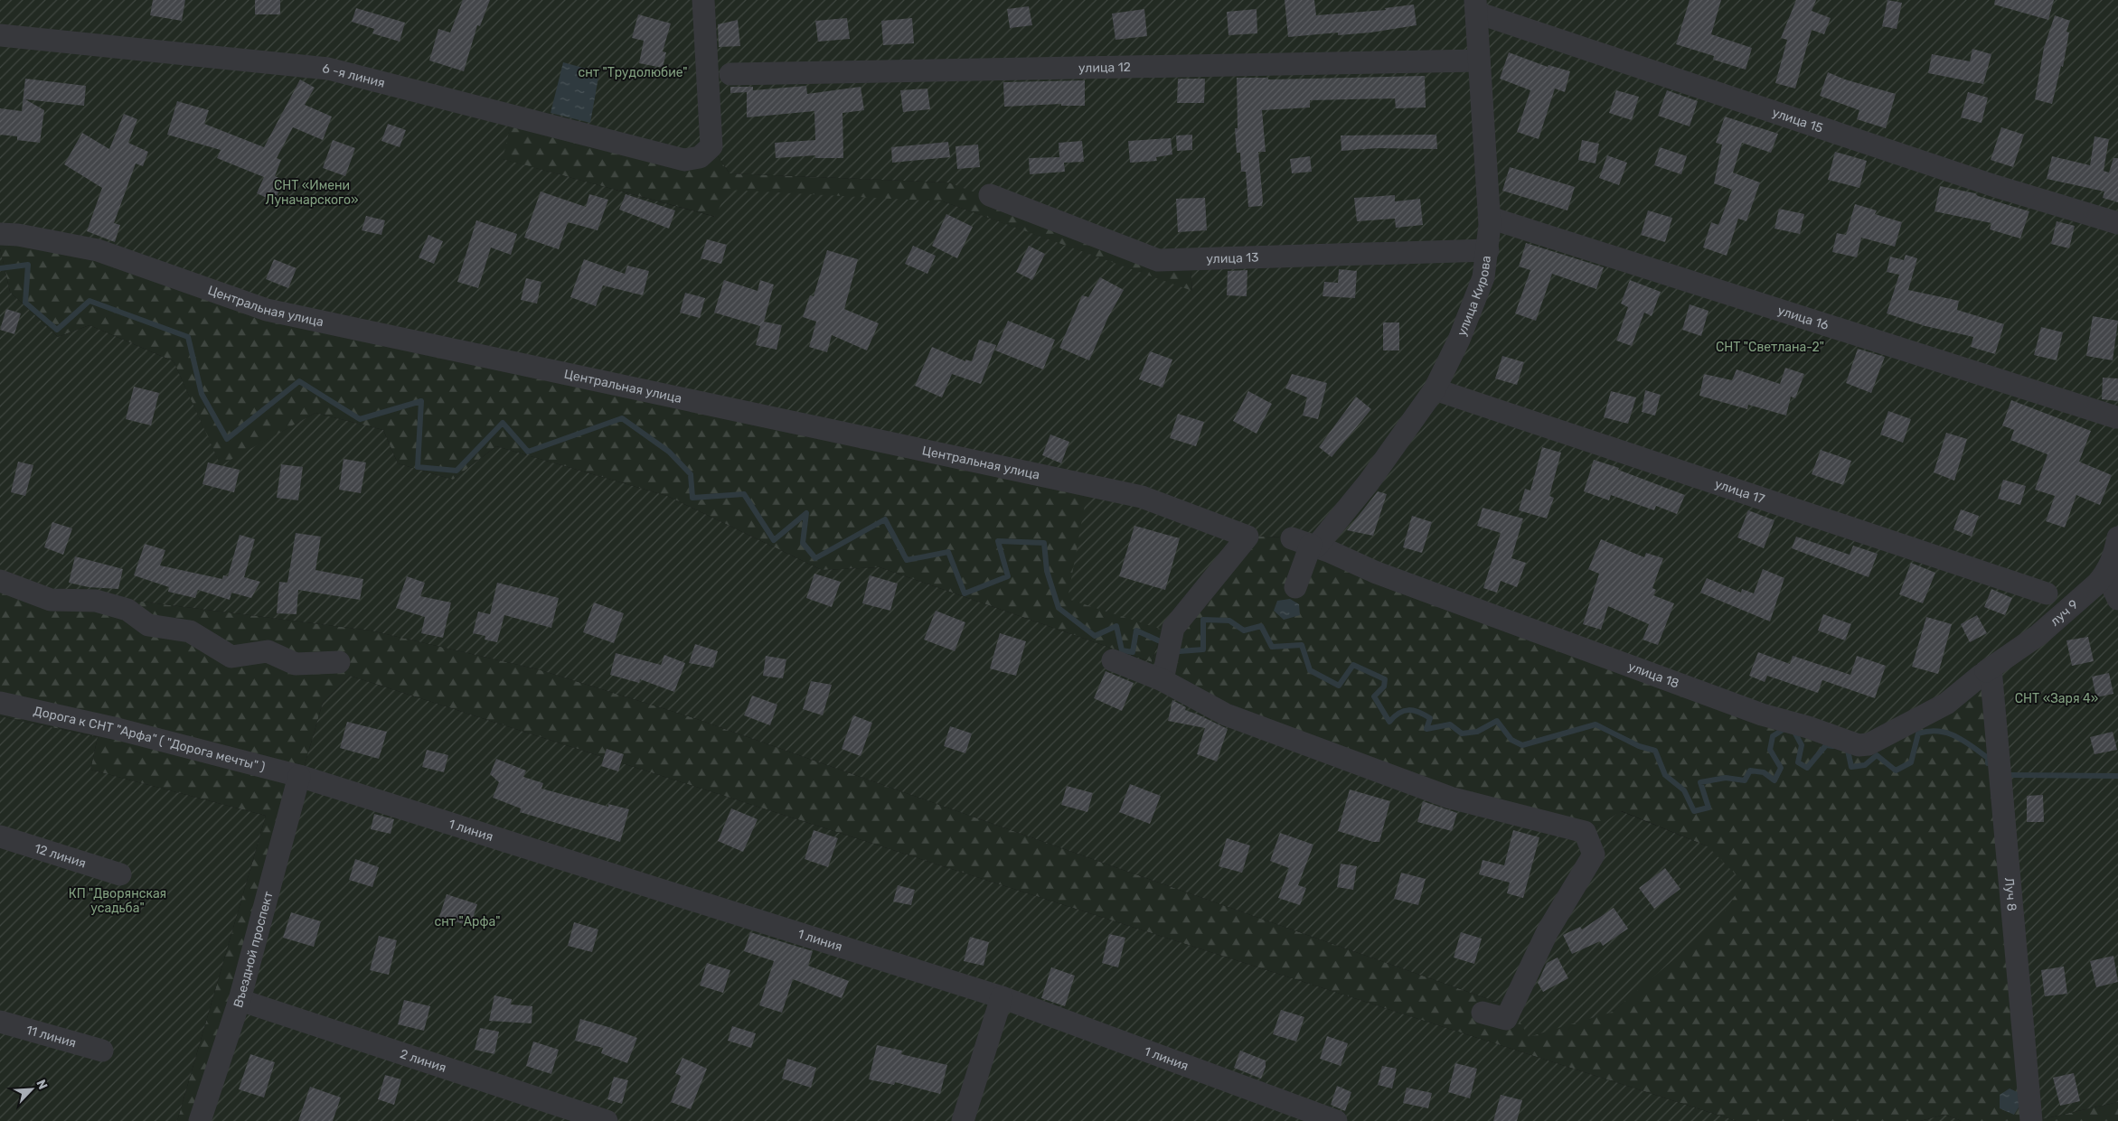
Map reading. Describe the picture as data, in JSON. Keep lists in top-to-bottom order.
{
  "streets": {
    "street": [
      "улица 12",
      "6 -я линия",
      "улица 15",
      "улица 13",
      "улица Кирова",
      "Центральная улица",
      "улица 16",
      "улица 17",
      "луч 9",
      "улица 18",
      "Дорога к СНТ \"Арфа\" ( \"Дорога мечты\" )",
      "1 линия",
      "12 линия",
      "Луч 8",
      "Въездной проспект",
      "11 линия",
      "2 линия"
    ]
  },
  "crossings": [
    ["улица 12", "улица Кирова"],
    ["улица 15", "улица Кирова"],
    ["улица 13", "улица Кирова"],
    ["улица Кирова", "улица 16"],
    ["улица Кирова", "улица 17"],
    ["улица Кирова", "улица 18"],
    ["луч 9", "улица 18"],
    ["луч 9", "Луч 8"],
    ["улица 18", "Луч 8"],
    ["Дорога к СНТ \"Арфа\" ( \"Дорога мечты\" )", "1 линия"],
    ["Дорога к СНТ \"Арфа\" ( \"Дорога мечты\" )", "Въездной проспект"],
    ["1 линия", "Въездной проспект"],
    ["Въездной проспект", "2 линия"]
  ],
  "parks": [
    "снт \"Трудолюбие\"",
    "СНТ «Имени Луначарского»",
    "СНТ \"Светлана-2\"",
    "СНТ «Заря 4»",
    "КП \"Дворянская усадьба\"",
    "снт \"Арфа\""
  ],
  "north": "top right"
}
